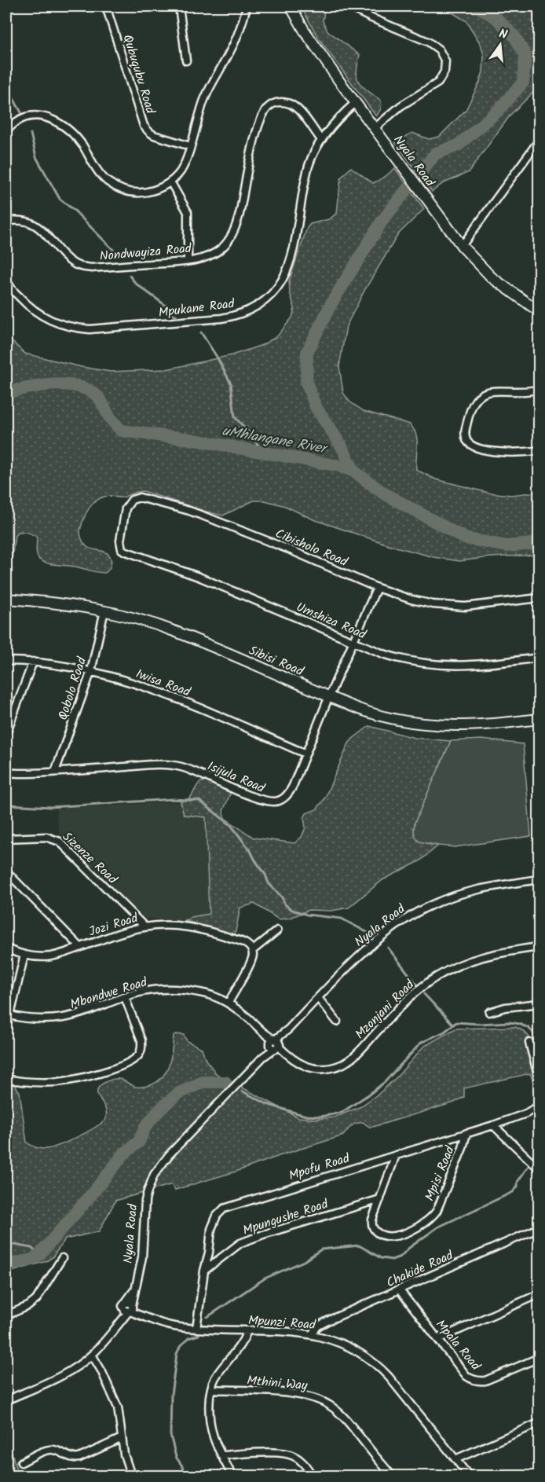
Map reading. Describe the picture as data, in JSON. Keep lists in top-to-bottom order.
{
  "streets": {
    "street": [
      "Qubuqubu Road",
      "Nyala Road",
      "Nondwayiza Road",
      "Mpukane Road",
      "Cibisholo Road",
      "Umshiza Road",
      "Sibisi Road",
      "Iwisa Road",
      "Qobolo Road",
      "Isijula Road",
      "Sizenze Road",
      "Jozi Road",
      "Mbondwe Road",
      "Mzonjani Road",
      "Mpofu Road",
      "Mpisi Road",
      "Mpungushe Road",
      "Chakide Road",
      "Mpunzi Road",
      "Mpala Road",
      "Mthini Way"
    ]
  },
  "crossings": [
    ["Nyala Road", "Mpukane Road"],
    ["Nyala Road", "Mbondwe Road"],
    ["Nyala Road", "Mzonjani Road"],
    ["Nyala Road", "Mpunzi Road"],
    ["Nondwayiza Road", "Mpukane Road"],
    ["Cibisholo Road", "Umshiza Road"],
    ["Cibisholo Road", "Isijula Road"],
    ["Umshiza Road", "Isijula Road"],
    ["Sibisi Road", "Qobolo Road"],
    ["Sibisi Road", "Isijula Road"],
    ["Iwisa Road", "Qobolo Road"],
    ["Iwisa Road", "Isijula Road"],
    ["Qobolo Road", "Isijula Road"],
    ["Sizenze Road", "Jozi Road"],
    ["Mbondwe Road", "Mzonjani Road"],
    ["Mpofu Road", "Mpisi Road"],
    ["Mpofu Road", "Mpungushe Road"],
    ["Mpofu Road", "Mpunzi Road"],
    ["Mpisi Road", "Mpungushe Road"],
    ["Chakide Road", "Mpunzi Road"],
    ["Chakide Road", "Mpala Road"]
  ],
  "water": ["uMhlangane River"],
  "north": "top"
}
